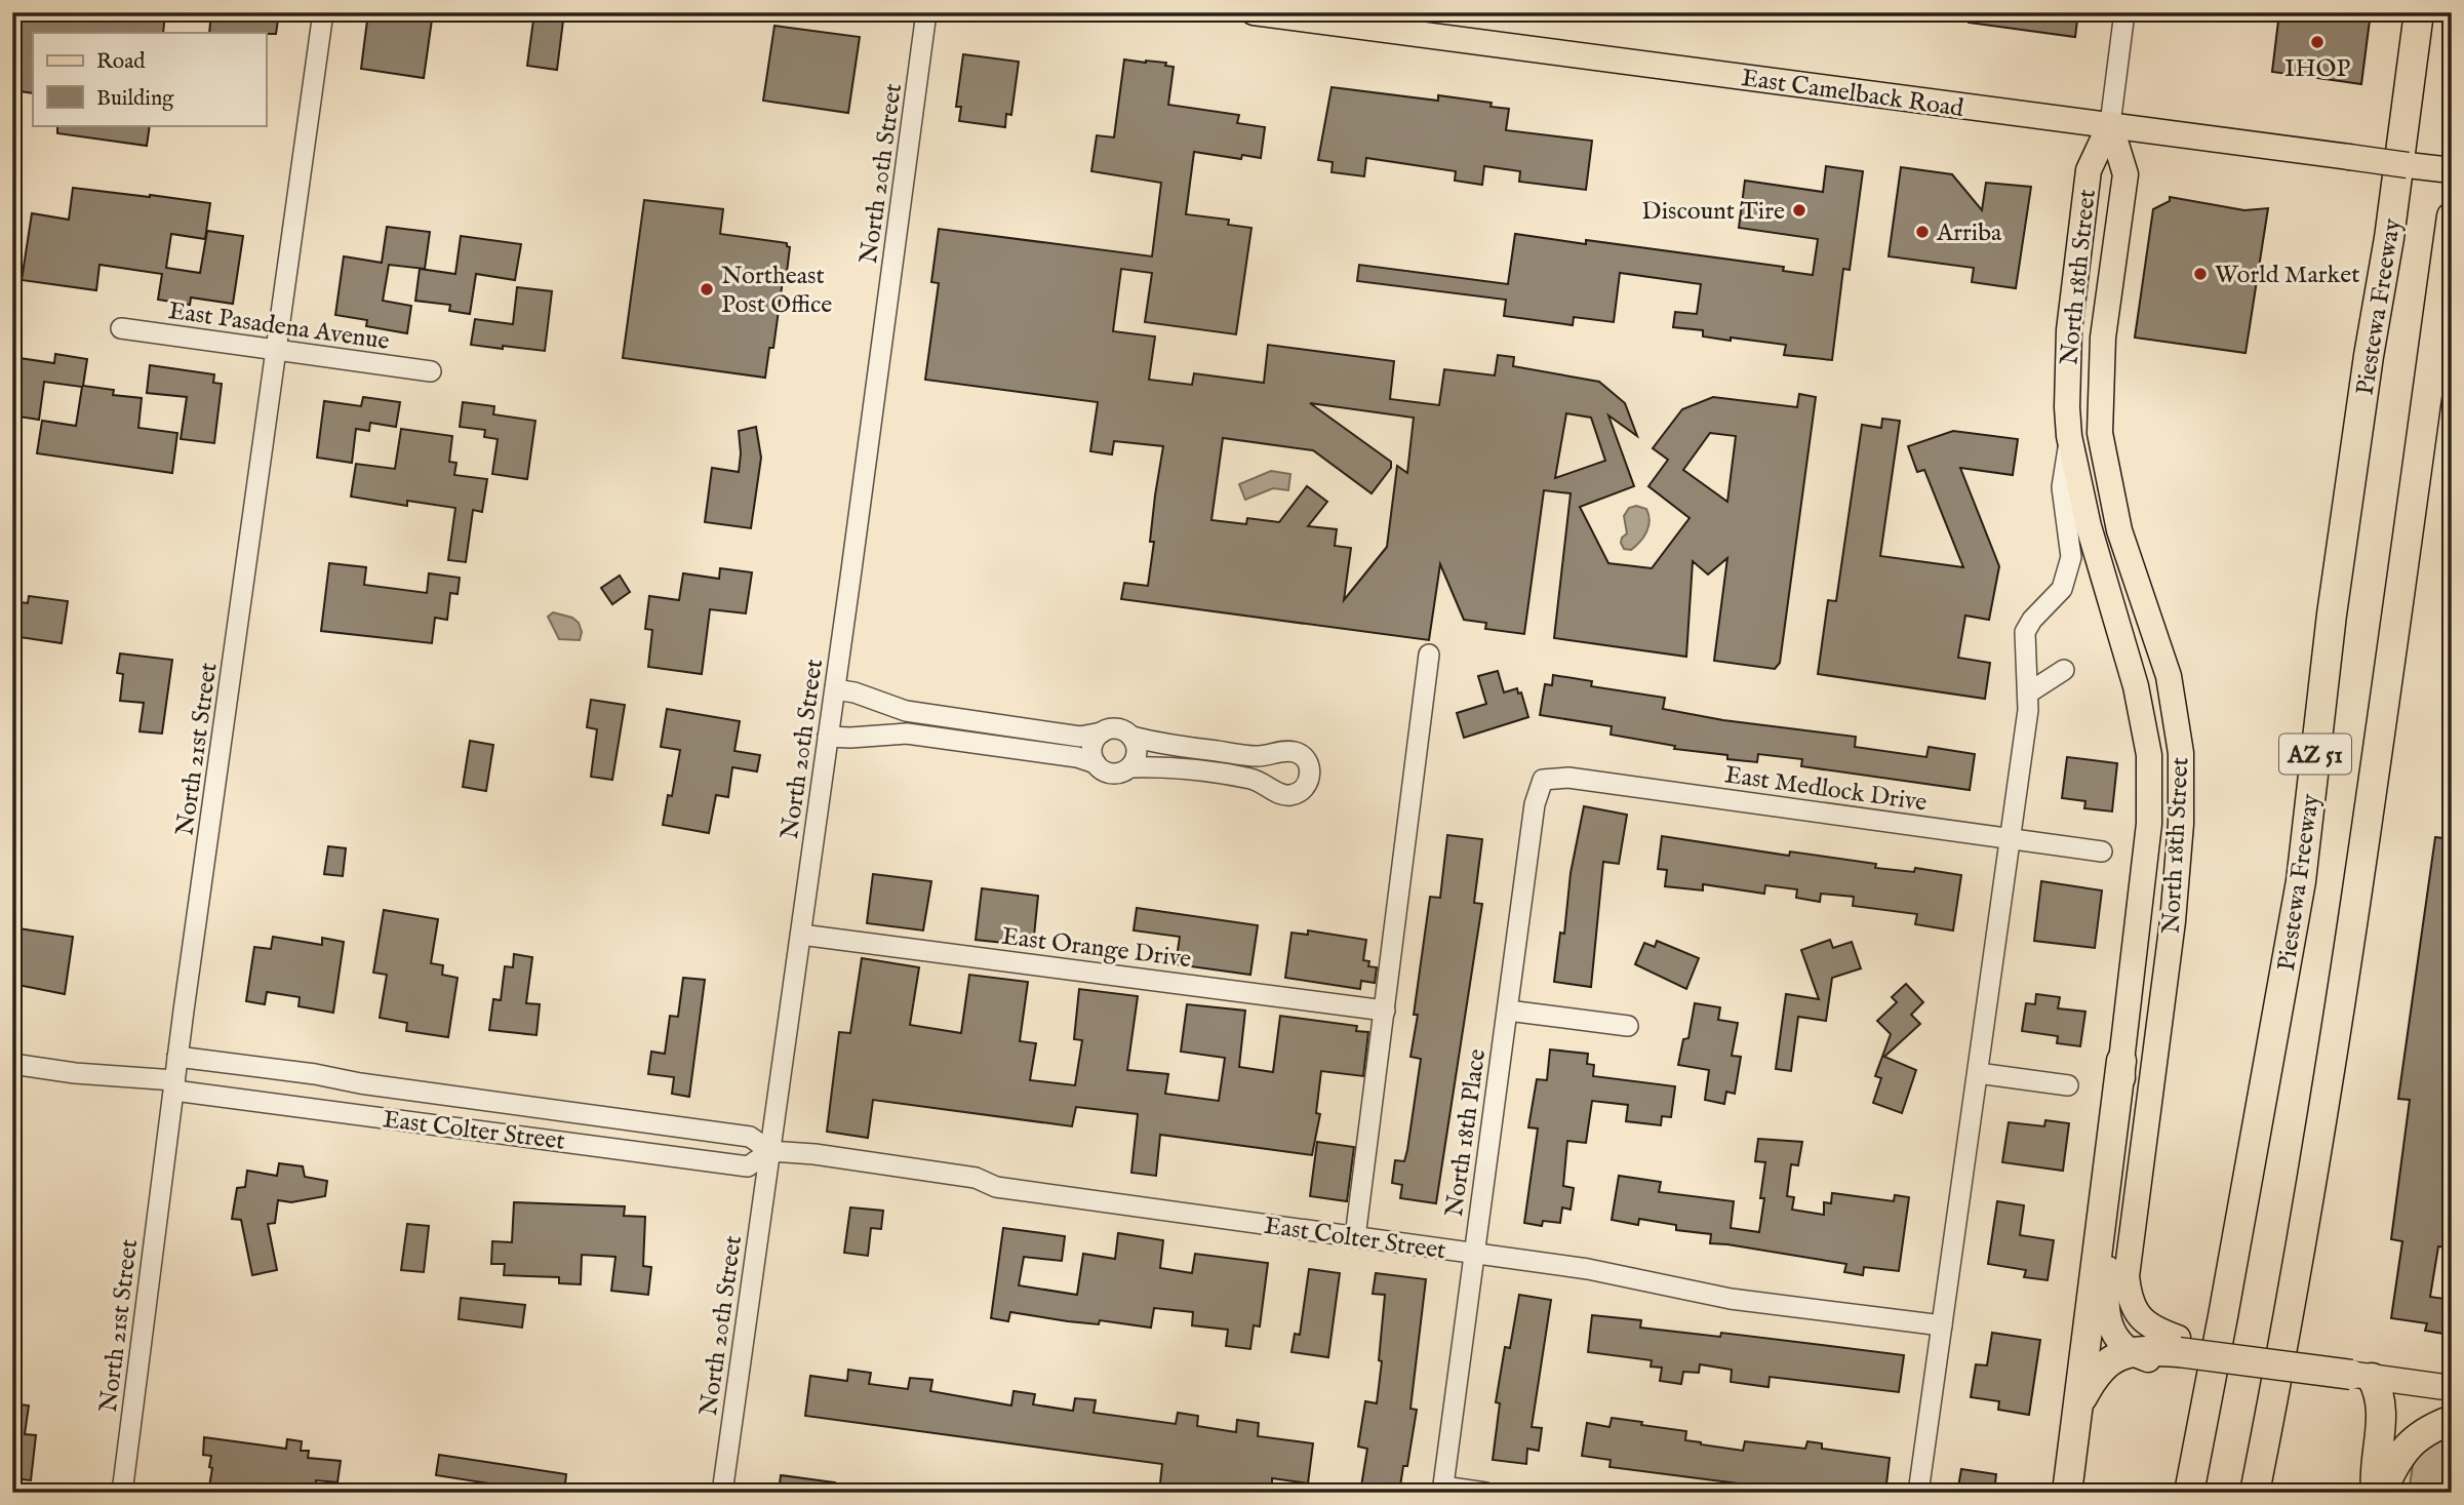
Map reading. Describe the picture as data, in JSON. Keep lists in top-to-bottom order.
{
  "streets": {
    "highway": ["Piestewa Freeway", "AZ 51"],
    "main road": ["East Camelback Road", "North 18th Street"],
    "street": [
      "North 20th Street",
      "East Pasadena Avenue",
      "North 21st Street",
      "East Medlock Drive",
      "East Orange Drive",
      "East Colter Street",
      "North 18th Place"
    ]
  },
  "crossings": [
    ["East Camelback Road", "North 18th Street"],
    ["North 20th Street", "East Orange Drive"],
    ["North 20th Street", "East Colter Street"],
    ["North 18th Street", "East Medlock Drive"],
    ["North 18th Street", "East Colter Street"],
    ["East Pasadena Avenue", "North 21st Street"],
    ["North 21st Street", "East Colter Street"],
    ["East Medlock Drive", "North 18th Place"],
    ["East Colter Street", "North 18th Place"]
  ],
  "places": [
    "IHOP",
    "Discount Tire",
    "Arriba",
    "World Market",
    "Northeast Post Office"
  ],
  "legend": ["Road", "Building"]
}
